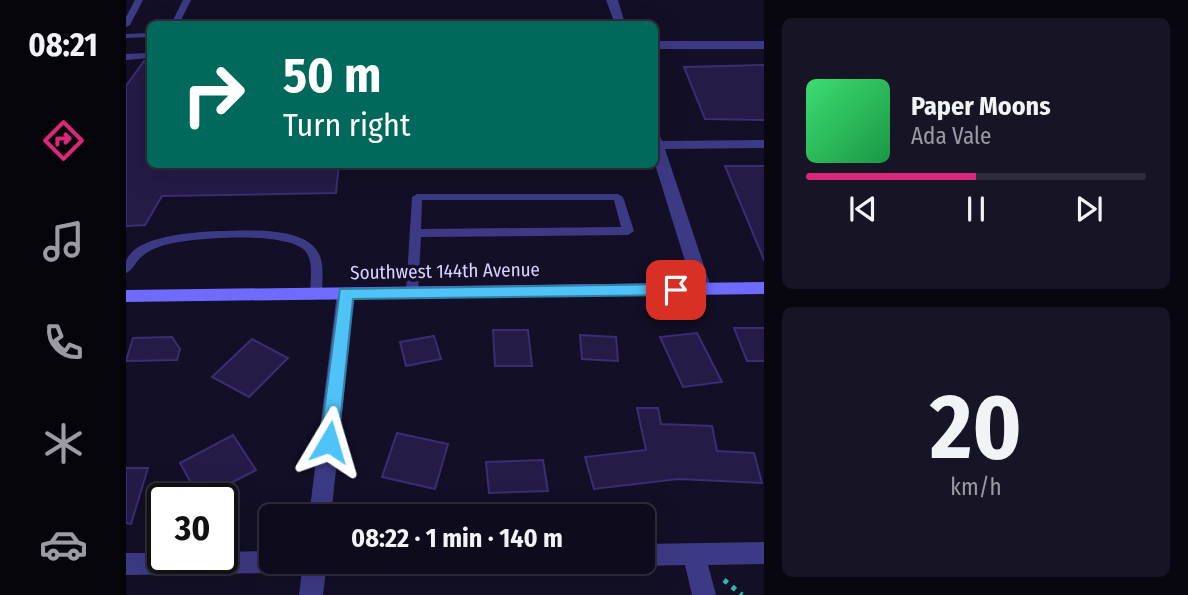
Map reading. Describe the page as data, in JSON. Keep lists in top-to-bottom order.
{
  "streets": {
    "street": ["Southwest 144th Avenue"]
  },
  "page": {
    "tabs": "08:21",
    "turn": ["50 m", "Turn right"],
    "song": ["Paper Moons", "Ada Vale"],
    "tile": ["20", "km/h"],
    "limit": "30",
    "trip": "08:22 · 1 min · 140 m"
  }
}
